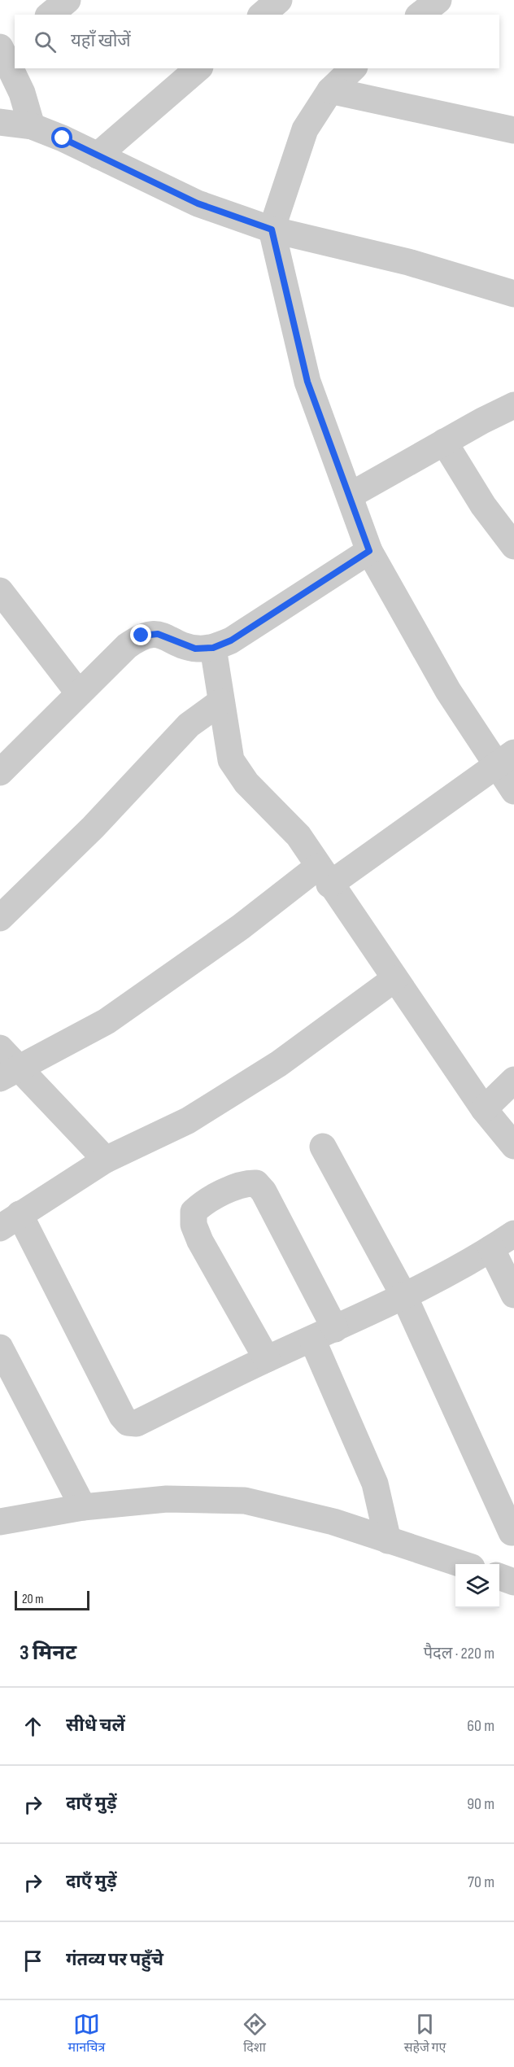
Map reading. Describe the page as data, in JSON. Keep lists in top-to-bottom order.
{
  "scale_bar": "20 m",
  "page": {
    "search": "यहाँ खोजें",
    "scale": "20 m",
    "heading": ["3 मिनट", "पैदल · 220 m"],
    "list": [
      ["सीधे चलें", "60 m"],
      ["दाएँ मुड़ें", "90 m"],
      ["दाएँ मुड़ें", "70 m"],
      "गंतव्य पर पहुँचे"
    ],
    "nav": ["मानचित्र", "दिशा", "सहेजे गए"]
  }
}
